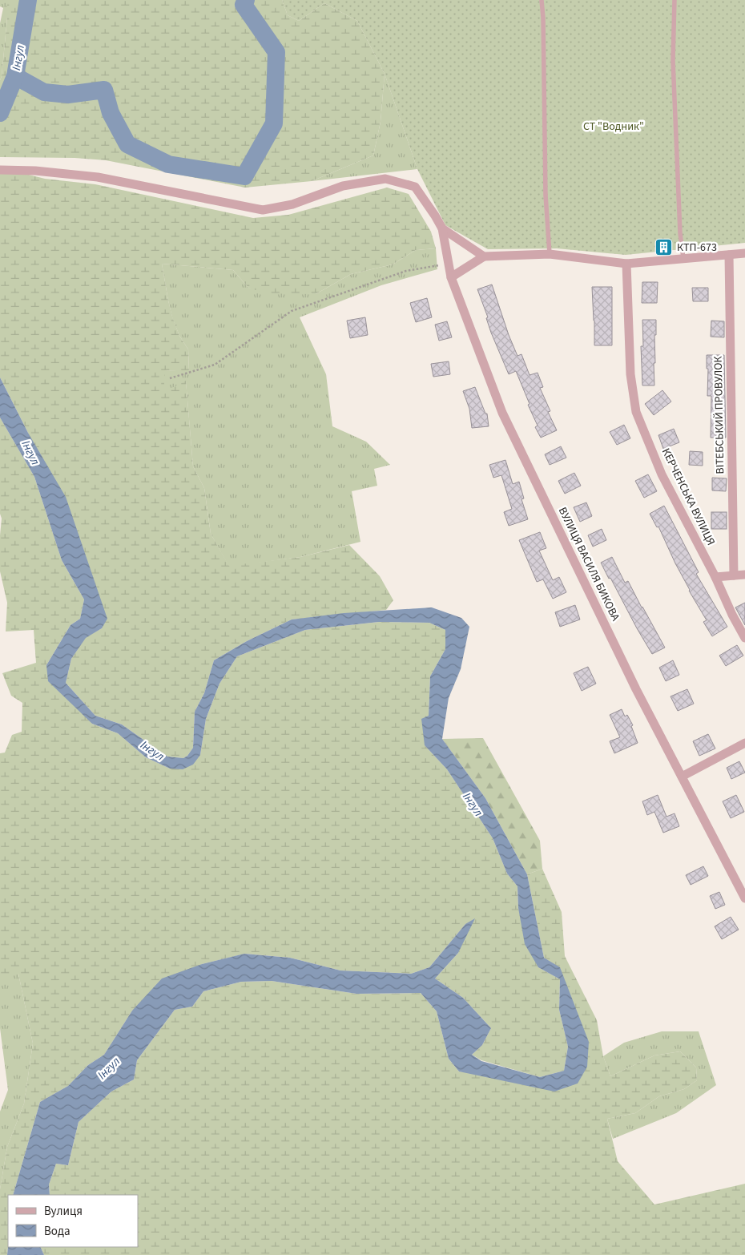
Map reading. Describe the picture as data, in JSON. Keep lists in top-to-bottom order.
{
  "streets": {
    "street": ["ВІТЕБСЬКИЙ ПРОВУЛОК", "КЕРЧЕНСЬКА ВУЛИЦЯ", "ВУЛИЦЯ ВАСИЛЯ БИКОВА"]
  },
  "water": ["Інгул"],
  "parks": ["СТ \"Водник\""],
  "places": {
    "building": ["КТП-673"]
  },
  "legend": ["Вулиця", "Вода"]
}
